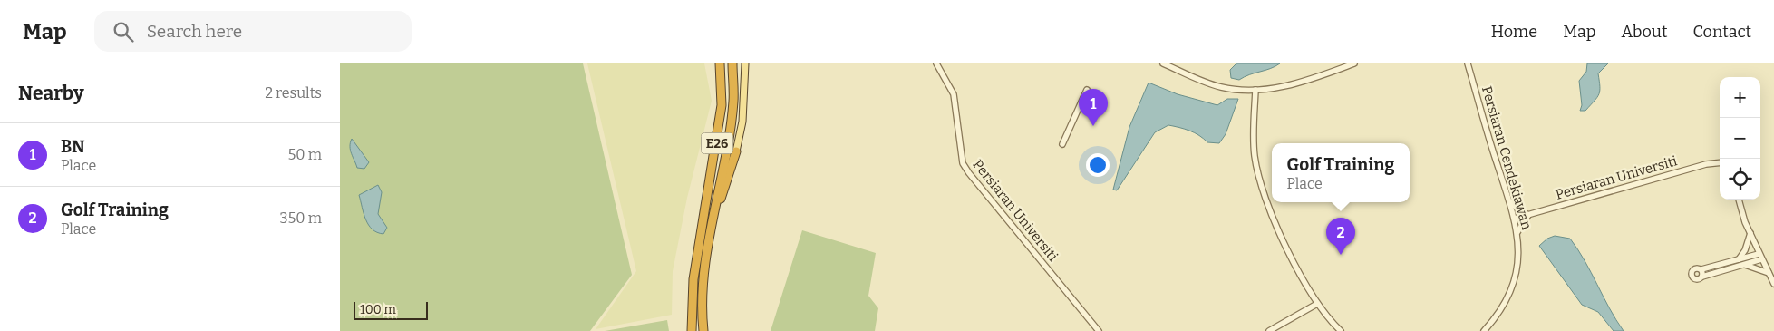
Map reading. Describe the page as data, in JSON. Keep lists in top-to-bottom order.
{
  "streets": {
    "highway": ["E26"],
    "street": ["Persiaran Cendekiawan", "Persiaran Universiti"]
  },
  "crossings": [
    ["Persiaran Cendekiawan", "Persiaran Universiti"]
  ],
  "scale_bar": "100 m",
  "page": {
    "header": "Map",
    "search": "Search here",
    "nav": [
      "Home",
      "Map",
      "About",
      "Contact"
    ],
    "heading": ["Nearby", "2 results"],
    "map_buttons": ["+", "−"],
    "pins": ["1", "2"],
    "list": [
      {
        "mark": "1",
        "name": "BN",
        "note": "Place",
        "value": "50 m"
      },
      {
        "mark": "2",
        "name": "Golf Training",
        "note": "Place",
        "value": "350 m"
      }
    ],
    "popup": ["Golf Training", "Place"],
    "scale": "100 m"
  }
}
